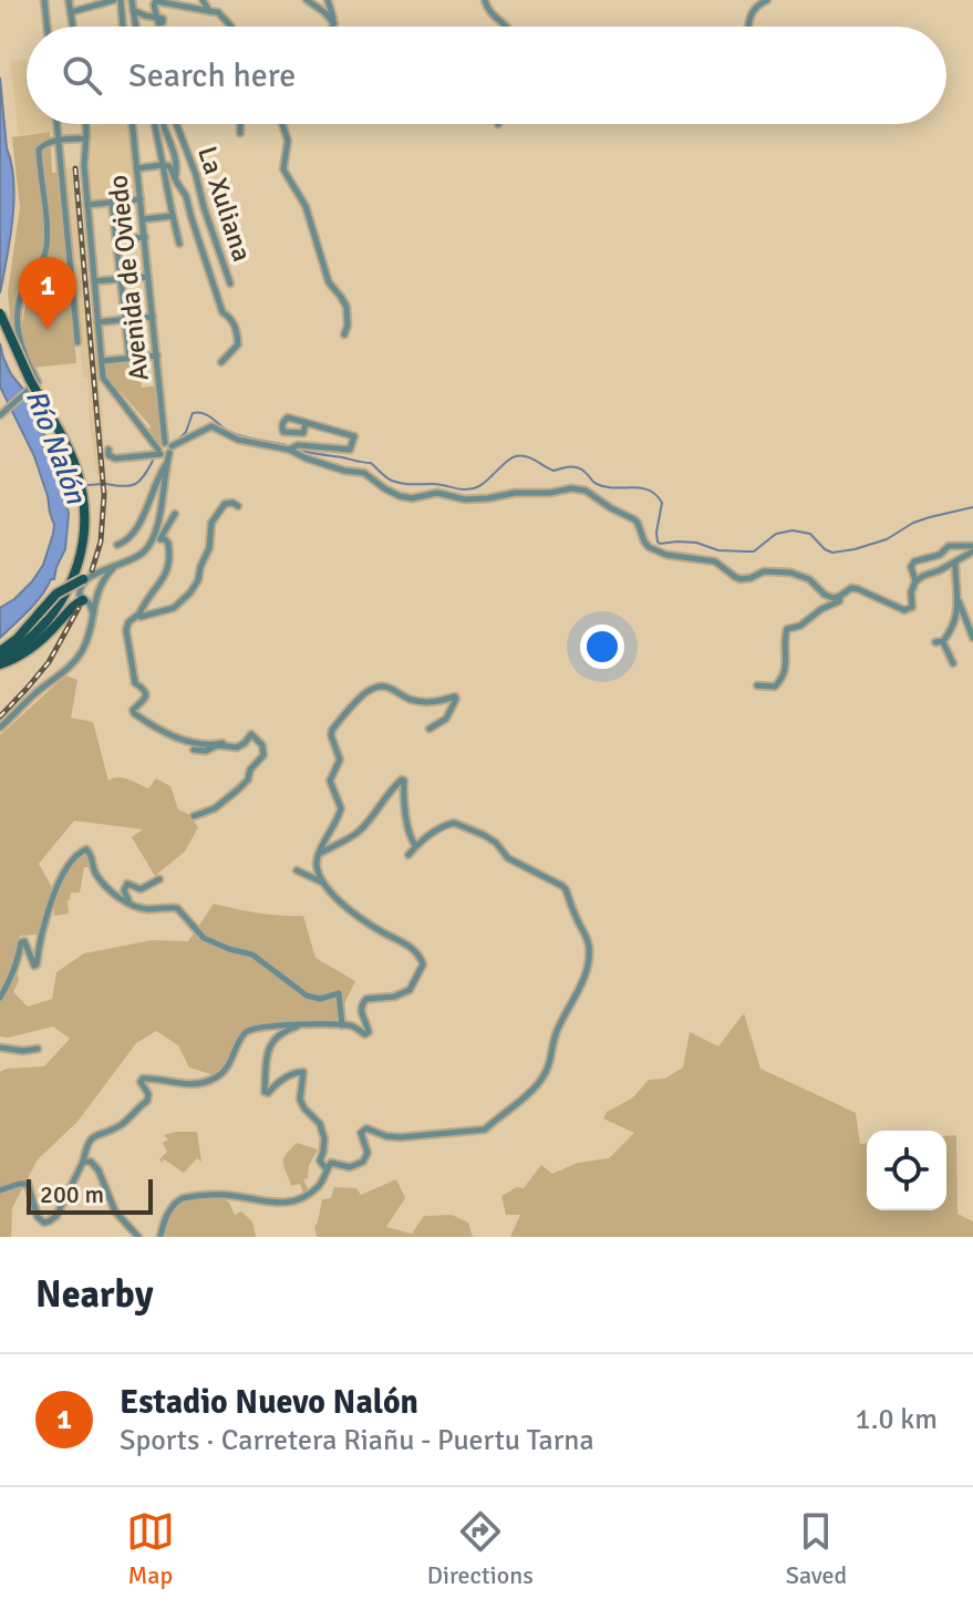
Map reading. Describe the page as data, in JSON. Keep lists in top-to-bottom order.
{
  "streets": {
    "street": ["La Xuliana", "Avenida de Oviedo"]
  },
  "water": ["Río Nalón"],
  "scale_bar": "200 m",
  "page": {
    "search": "Search here",
    "pins": "1",
    "scale": "200 m",
    "heading": "Nearby",
    "list": [
      {
        "mark": "1",
        "name": "Estadio Nuevo Nalón",
        "note": "Sports · Carretera Riañu - Puertu Tarna",
        "value": "1.0 km"
      }
    ],
    "nav": ["Map", "Directions", "Saved"]
  }
}
